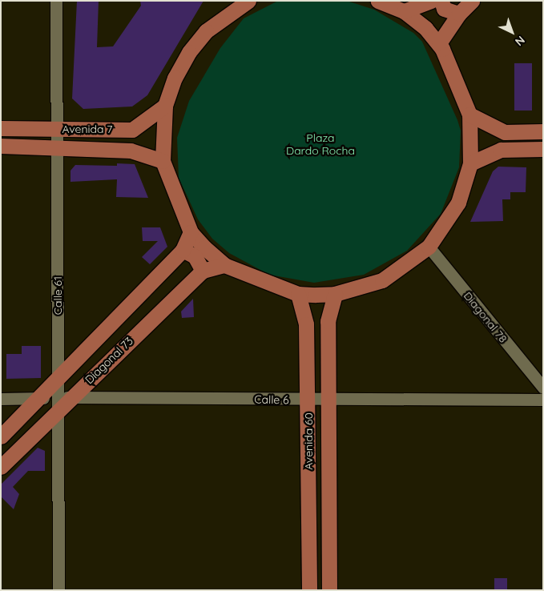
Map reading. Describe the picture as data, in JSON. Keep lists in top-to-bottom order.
{
  "streets": {
    "main road": ["Avenida 7", "Diagonal 73", "Avenida 60"],
    "street": ["Calle 61", "Diagonal 78", "Calle 6"]
  },
  "crossings": [
    ["Avenida 7", "Calle 61"],
    ["Calle 61", "Diagonal 73"],
    ["Calle 61", "Calle 6"],
    ["Diagonal 73", "Calle 6"],
    ["Calle 6", "Avenida 60"]
  ],
  "parks": ["Plaza Dardo Rocha"],
  "north": "bottom right"
}
